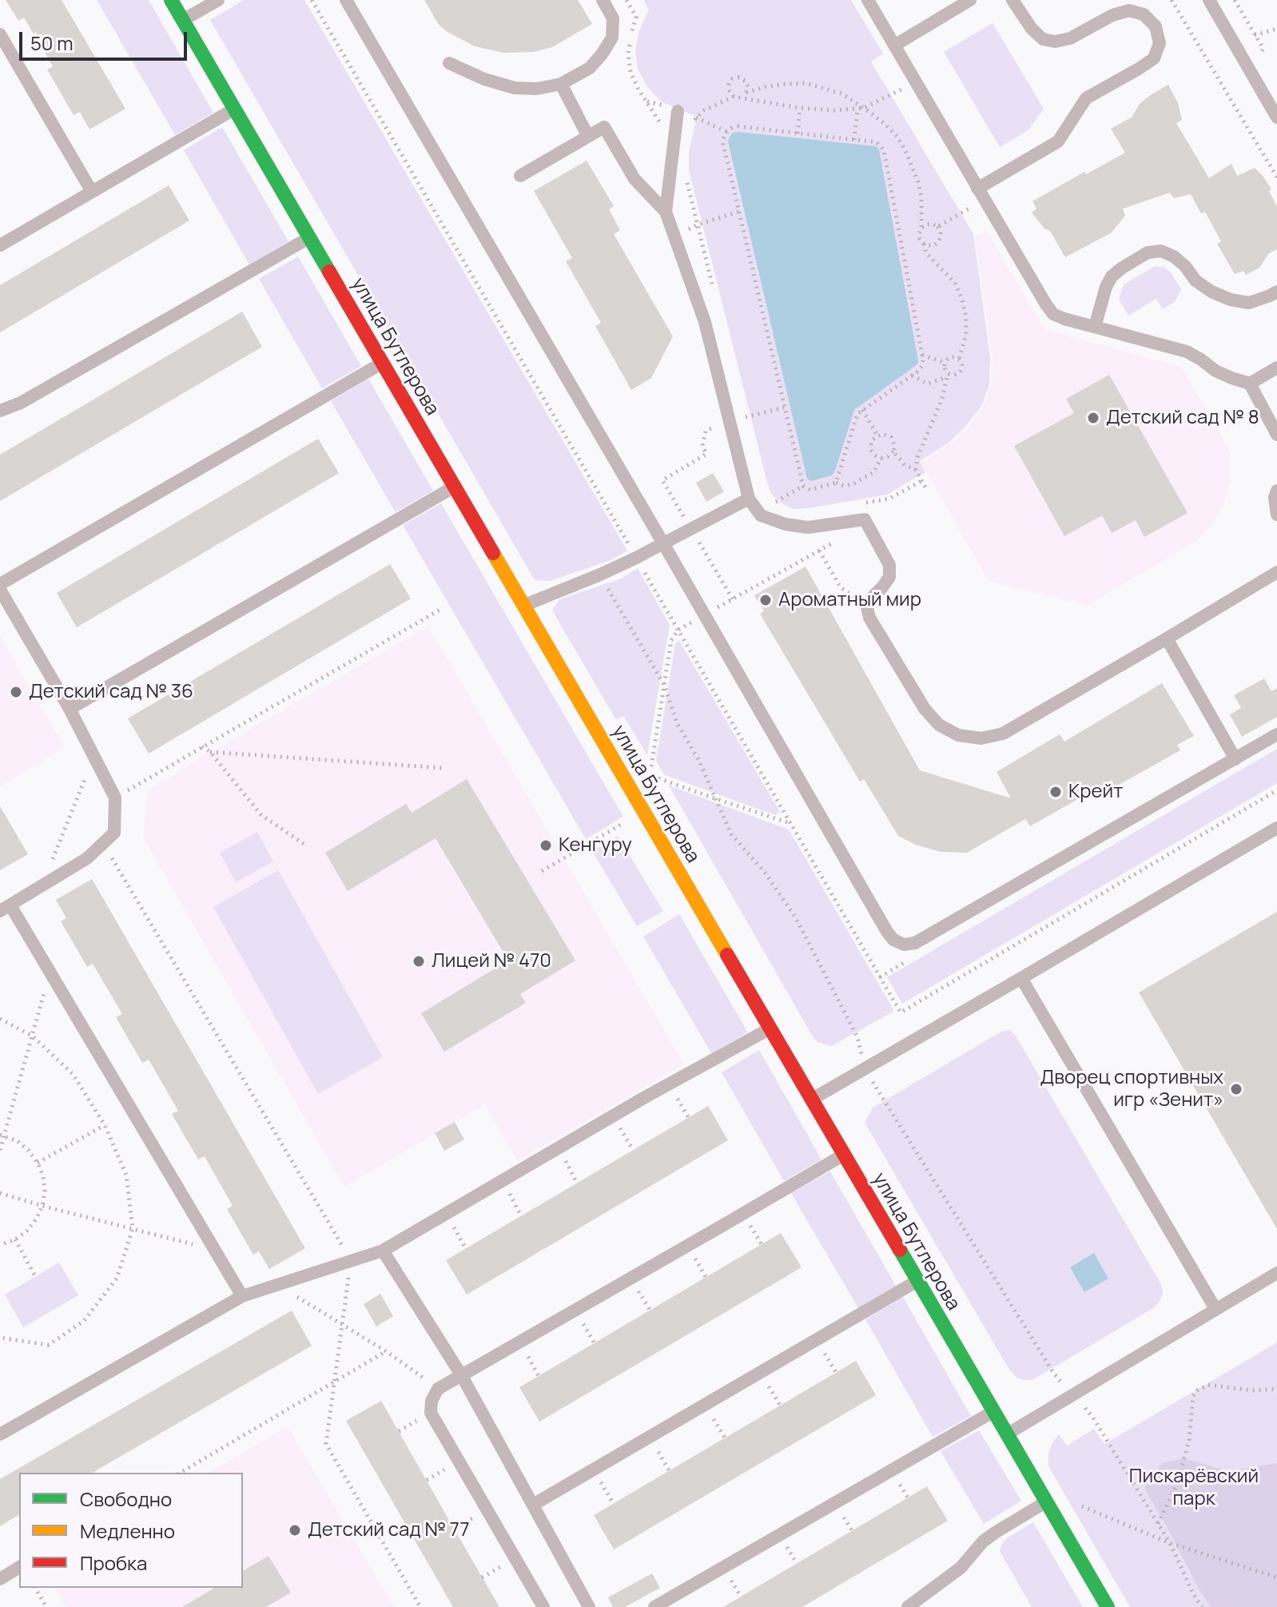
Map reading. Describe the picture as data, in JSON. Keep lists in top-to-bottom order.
{
  "streets": {
    "street": ["улица Бутлерова"]
  },
  "parks": ["Пискарёвский парк"],
  "places": [
    "Детский сад № 8",
    "Ароматный мир",
    "Детский сад № 36",
    "Крейт",
    "Кенгуру",
    "Лицей № 470",
    "Дворец спортивных игр «Зенит»",
    "Детский сад № 77"
  ],
  "legend": ["Свободно", "Медленно", "Пробка"],
  "scale_bar": "50 m"
}
